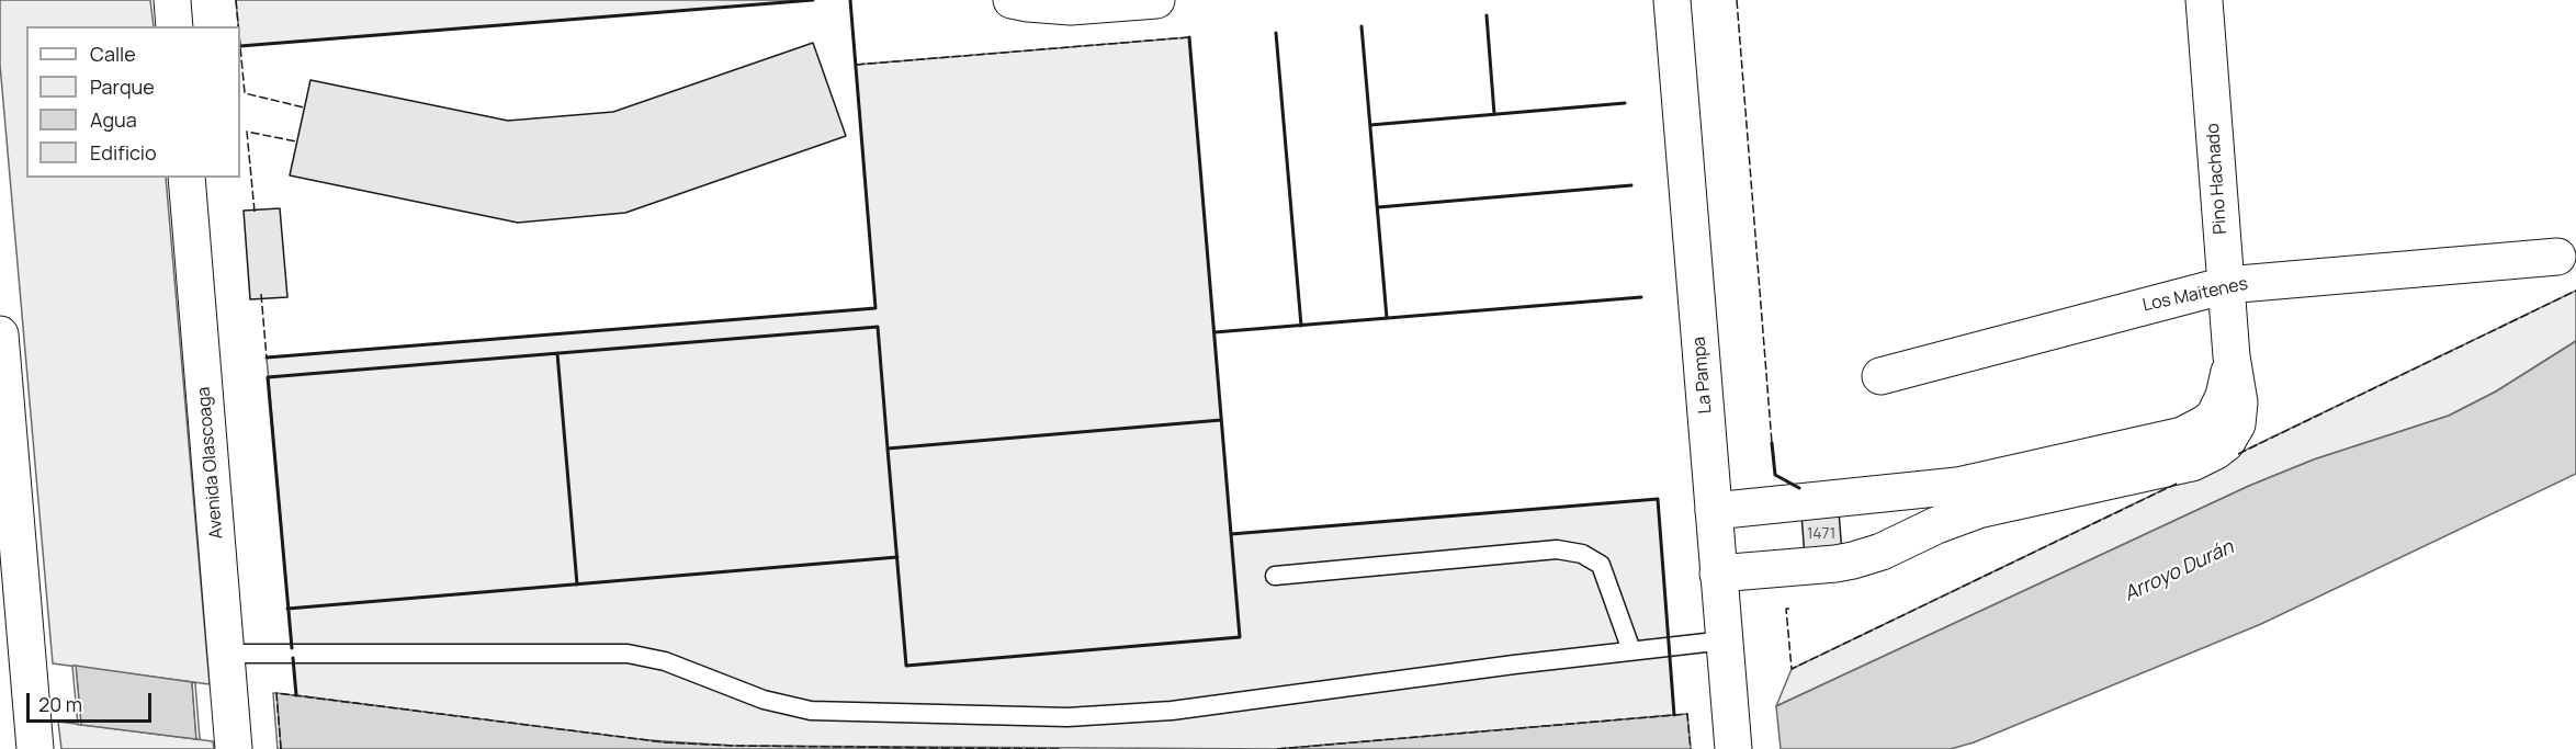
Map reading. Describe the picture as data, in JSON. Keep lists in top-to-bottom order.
{
  "streets": {
    "street": [
      "Pino Hachado",
      "Los Maitenes",
      "La Pampa",
      "Avenida Olascoaga"
    ]
  },
  "crossings": [
    ["Pino Hachado", "Los Maitenes"]
  ],
  "water": ["Arroyo Durán"],
  "house_numbers": ["1471"],
  "legend": [
    "Calle",
    "Parque",
    "Agua",
    "Edificio"
  ],
  "scale_bar": "20 m"
}
